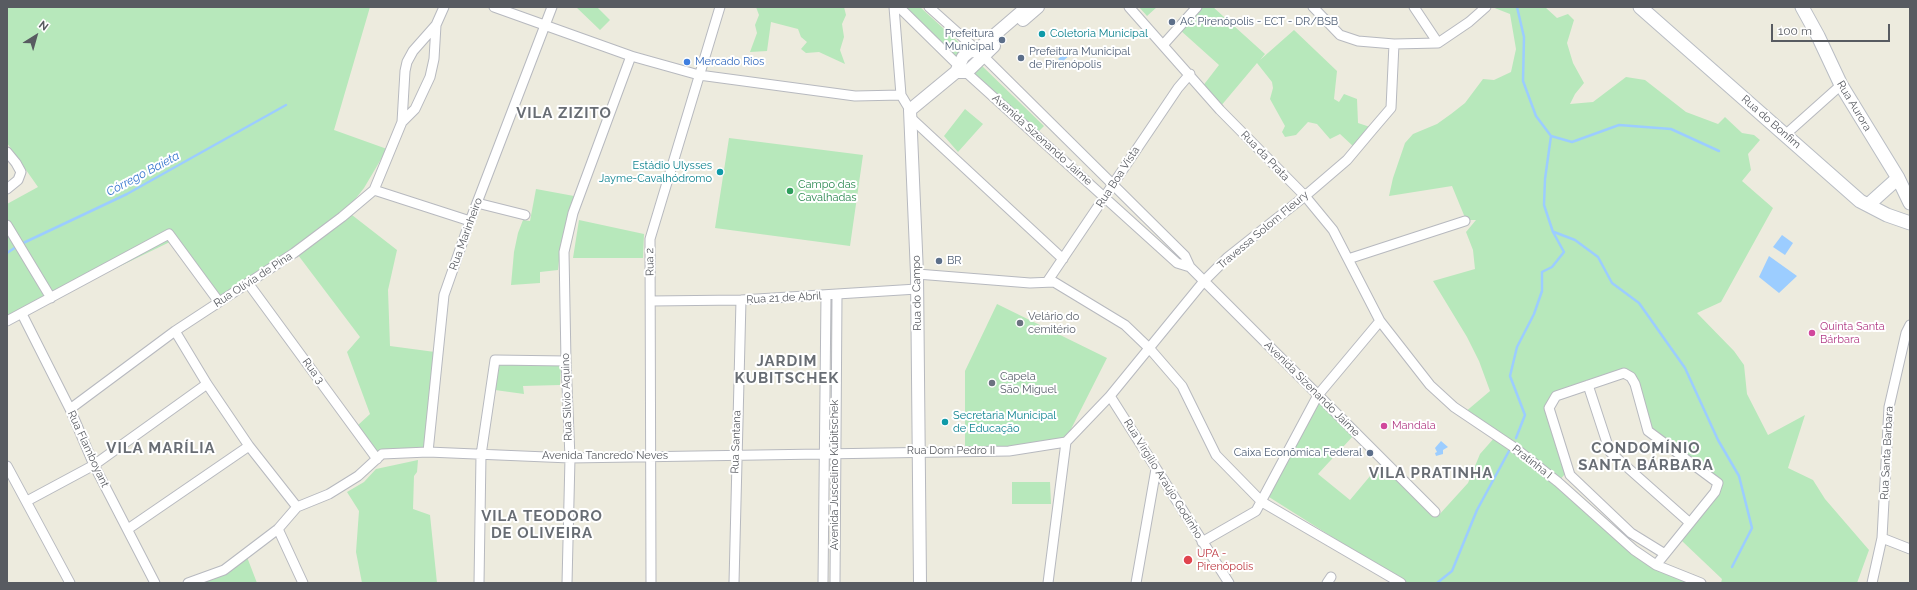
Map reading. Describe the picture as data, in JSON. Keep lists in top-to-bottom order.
{
  "streets": {
    "main road": ["Rua Aurora", "Rua do Bonfim"],
    "street": [
      "Avenida Sizenando Jaime",
      "Rua da Prata",
      "Rua Boa Vista",
      "Travessa Solom Fleury",
      "Rua Marinheiro",
      "Rua 2",
      "Rua Olívia de Pina",
      "Rua do Campo",
      "Rua 21 de Abril",
      "Rua 3",
      "Rua Silvio Aquino",
      "Rua Santana",
      "Rua Flamboyant",
      "Rua Dom Pedro II",
      "Rua Santa Barbara",
      "Avenida Tancredo Neves",
      "Pratinha I",
      "Avenida Juscelino Kubitschek",
      "Rua Virgílio Araújo Godinho"
    ]
  },
  "crossings": [
    ["Avenida Sizenando Jaime", "Rua Boa Vista"],
    ["Avenida Sizenando Jaime", "Travessa Solom Fleury"],
    ["Rua da Prata", "Rua Boa Vista"],
    ["Rua da Prata", "Travessa Solom Fleury"],
    ["Rua da Prata", "Pratinha I"],
    ["Travessa Solom Fleury", "Rua Dom Pedro II"],
    ["Travessa Solom Fleury", "Rua Virgílio Araújo Godinho"],
    ["Rua Marinheiro", "Avenida Tancredo Neves"],
    ["Rua 2", "Rua 21 de Abril"],
    ["Rua 2", "Avenida Tancredo Neves"],
    ["Rua Olívia de Pina", "Rua 3"],
    ["Rua Olívia de Pina", "Rua Flamboyant"],
    ["Rua do Campo", "Rua 21 de Abril"],
    ["Rua do Campo", "Rua Dom Pedro II"],
    ["Rua 21 de Abril", "Rua Santana"],
    ["Rua 21 de Abril", "Avenida Juscelino Kubitschek"],
    ["Rua 3", "Avenida Tancredo Neves"],
    ["Rua Silvio Aquino", "Avenida Tancredo Neves"],
    ["Rua Santana", "Avenida Tancredo Neves"],
    ["Rua Dom Pedro II", "Avenida Tancredo Neves"],
    ["Rua Dom Pedro II", "Avenida Juscelino Kubitschek"],
    ["Avenida Tancredo Neves", "Avenida Juscelino Kubitschek"]
  ],
  "districts": [
    "VILA ZIZITO",
    "JARDIM KUBITSCHEK",
    "VILA MARÍLIA",
    "CONDOMÍNIO SANTA BÁRBARA",
    "VILA PRATINHA",
    "VILA TEODORO DE OLIVEIRA"
  ],
  "water": ["Córrego Baieta"],
  "places": [
    "AC Pirenópolis - ECT - DR/BSB",
    "Coletoria Municipal",
    "Prefeitura Municipal",
    "Prefeitura Municipal de Pirenópolis",
    "Mercado Rios",
    "Estádio Ulysses Jayme-Cavalhódromo",
    "Campo das Cavalhadas",
    "BR",
    "Velário do cemitério",
    "Quinta Santa Bárbara",
    "Capela São Miguel",
    "Secretaria Municipal de Educação",
    "Mandala",
    "Caixa Econômica Federal",
    "UPA - Pirenópolis"
  ],
  "scale_bar": "100 m",
  "north": "top right"
}
